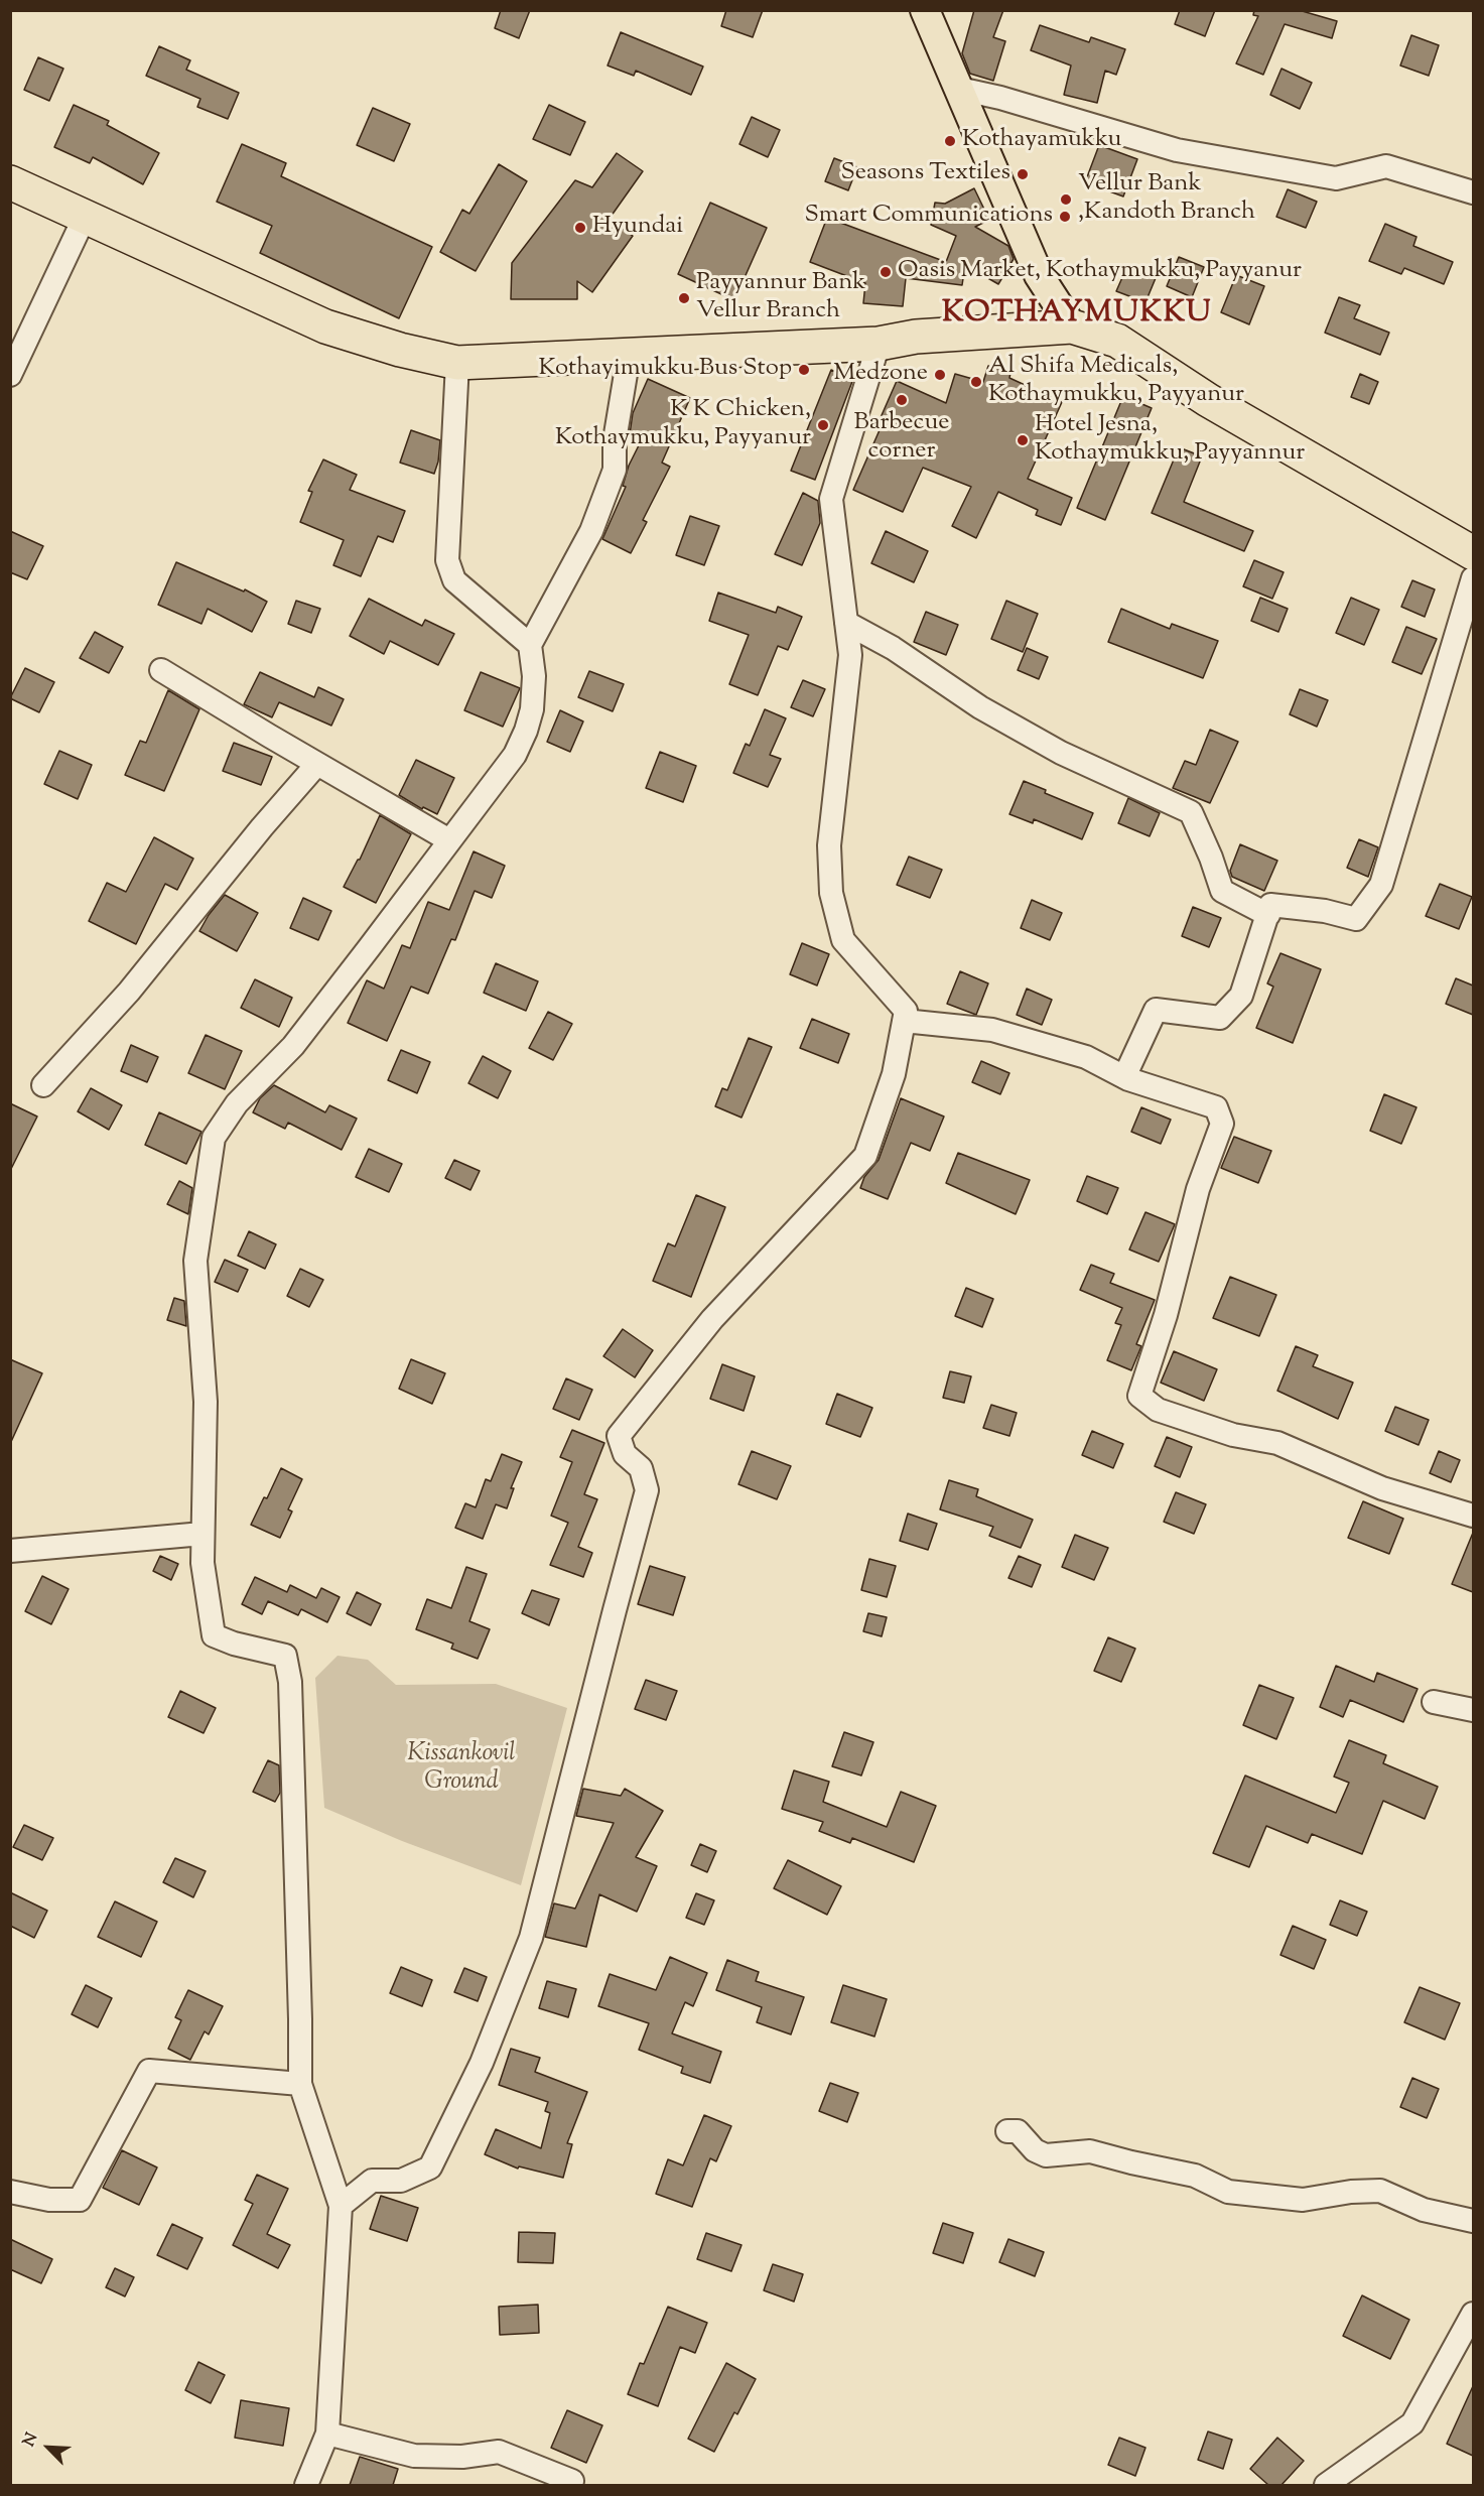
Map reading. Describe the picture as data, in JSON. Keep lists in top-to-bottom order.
{
  "districts": ["KOTHAYMUKKU"],
  "parks": ["Kissankovil Ground"],
  "places": [
    "Kothayamukku",
    "Seasons Textiles",
    "Vellur Bank ,Kandoth Branch",
    "Smart Communications",
    "Hyundai",
    "Oasis Market, Kothaymukku, Payyanur",
    "Payyannur Bank Vellur Branch",
    "Kothayimukku Bus Stop",
    "Medzone",
    "Al Shifa Medicals, Kothaymukku, Payyanur",
    "Barbecue corner",
    "K K Chicken, Kothaymukku, Payyanur",
    "Hotel Jesna, Kothaymukku, Payyannur"
  ],
  "north": "top left"
}
